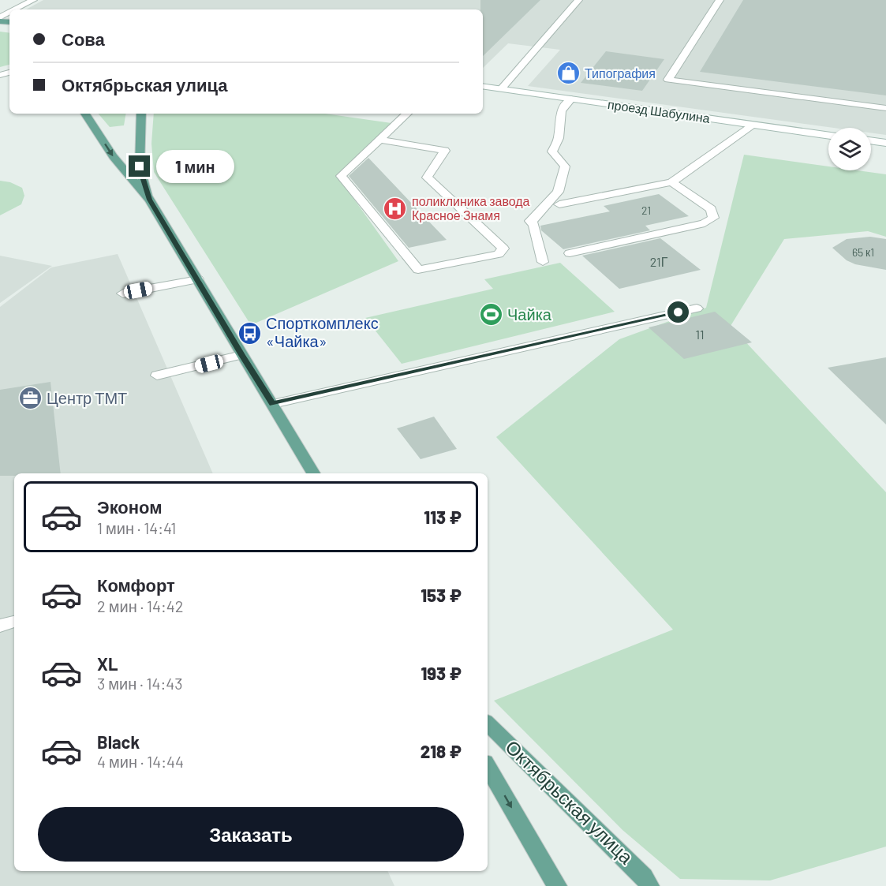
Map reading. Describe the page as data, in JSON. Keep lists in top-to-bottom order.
{
  "streets": {
    "main road": ["Октябрьская улица"],
    "street": ["проезд Шабулина"]
  },
  "places": {
    "shop": ["Типография"],
    "hospital": ["поликлиника завода Красное Знамя"],
    "sports": ["Чайка"],
    "bus stop": ["Спорткомплекс «Чайка»"],
    "office": ["Центр ТМТ"]
  },
  "house_numbers": [
    "21",
    "65 к1",
    "21Г",
    "11"
  ],
  "page": {
    "banner": ["Сова", "Октябрьская улица"],
    "bubble": "1 мин",
    "list": [
      {
        "name": "Эконом",
        "note": "1 мин · 14:41",
        "value": "113 ₽"
      },
      {
        "name": "Комфорт",
        "note": "2 мин · 14:42",
        "value": "153 ₽"
      },
      {
        "name": "XL",
        "note": "3 мин · 14:43",
        "value": "193 ₽"
      },
      {
        "name": "Black",
        "note": "4 мин · 14:44",
        "value": "218 ₽"
      }
    ],
    "buttons": "Заказать"
  }
}
